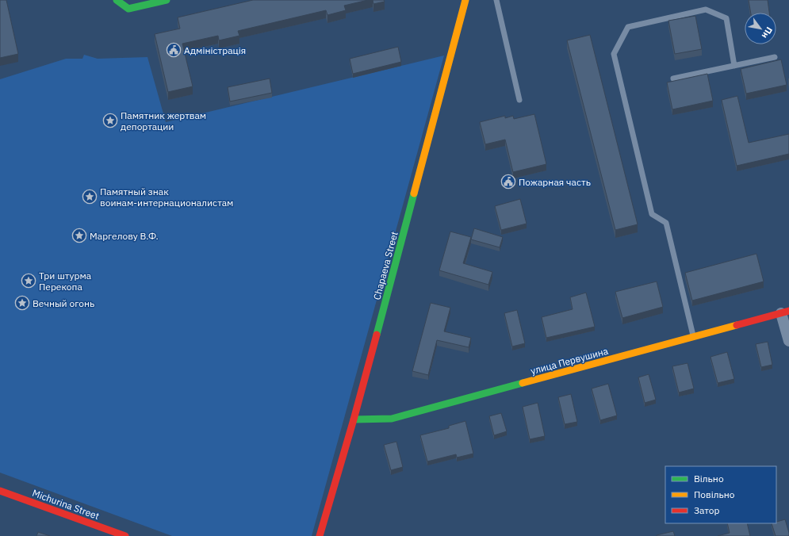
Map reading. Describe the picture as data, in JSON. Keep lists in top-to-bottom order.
{
  "streets": {
    "main road": ["Chapaeva Street", "улица Первушина", "Michurina Street"]
  },
  "crossings": [
    ["Chapaeva Street", "улица Первушина"]
  ],
  "places": {
    "public building": ["Адміністрація", "Пожарная часть"],
    "place": [
      "Памятник жертвам депортации",
      "Памятный знак воинам-интернационалистам",
      "Маргелову В.Ф.",
      "Три штурма Перекопа",
      "Вечный огонь"
    ]
  },
  "legend": ["Вільно", "Повільно", "Затор"],
  "north": "bottom right"
}
